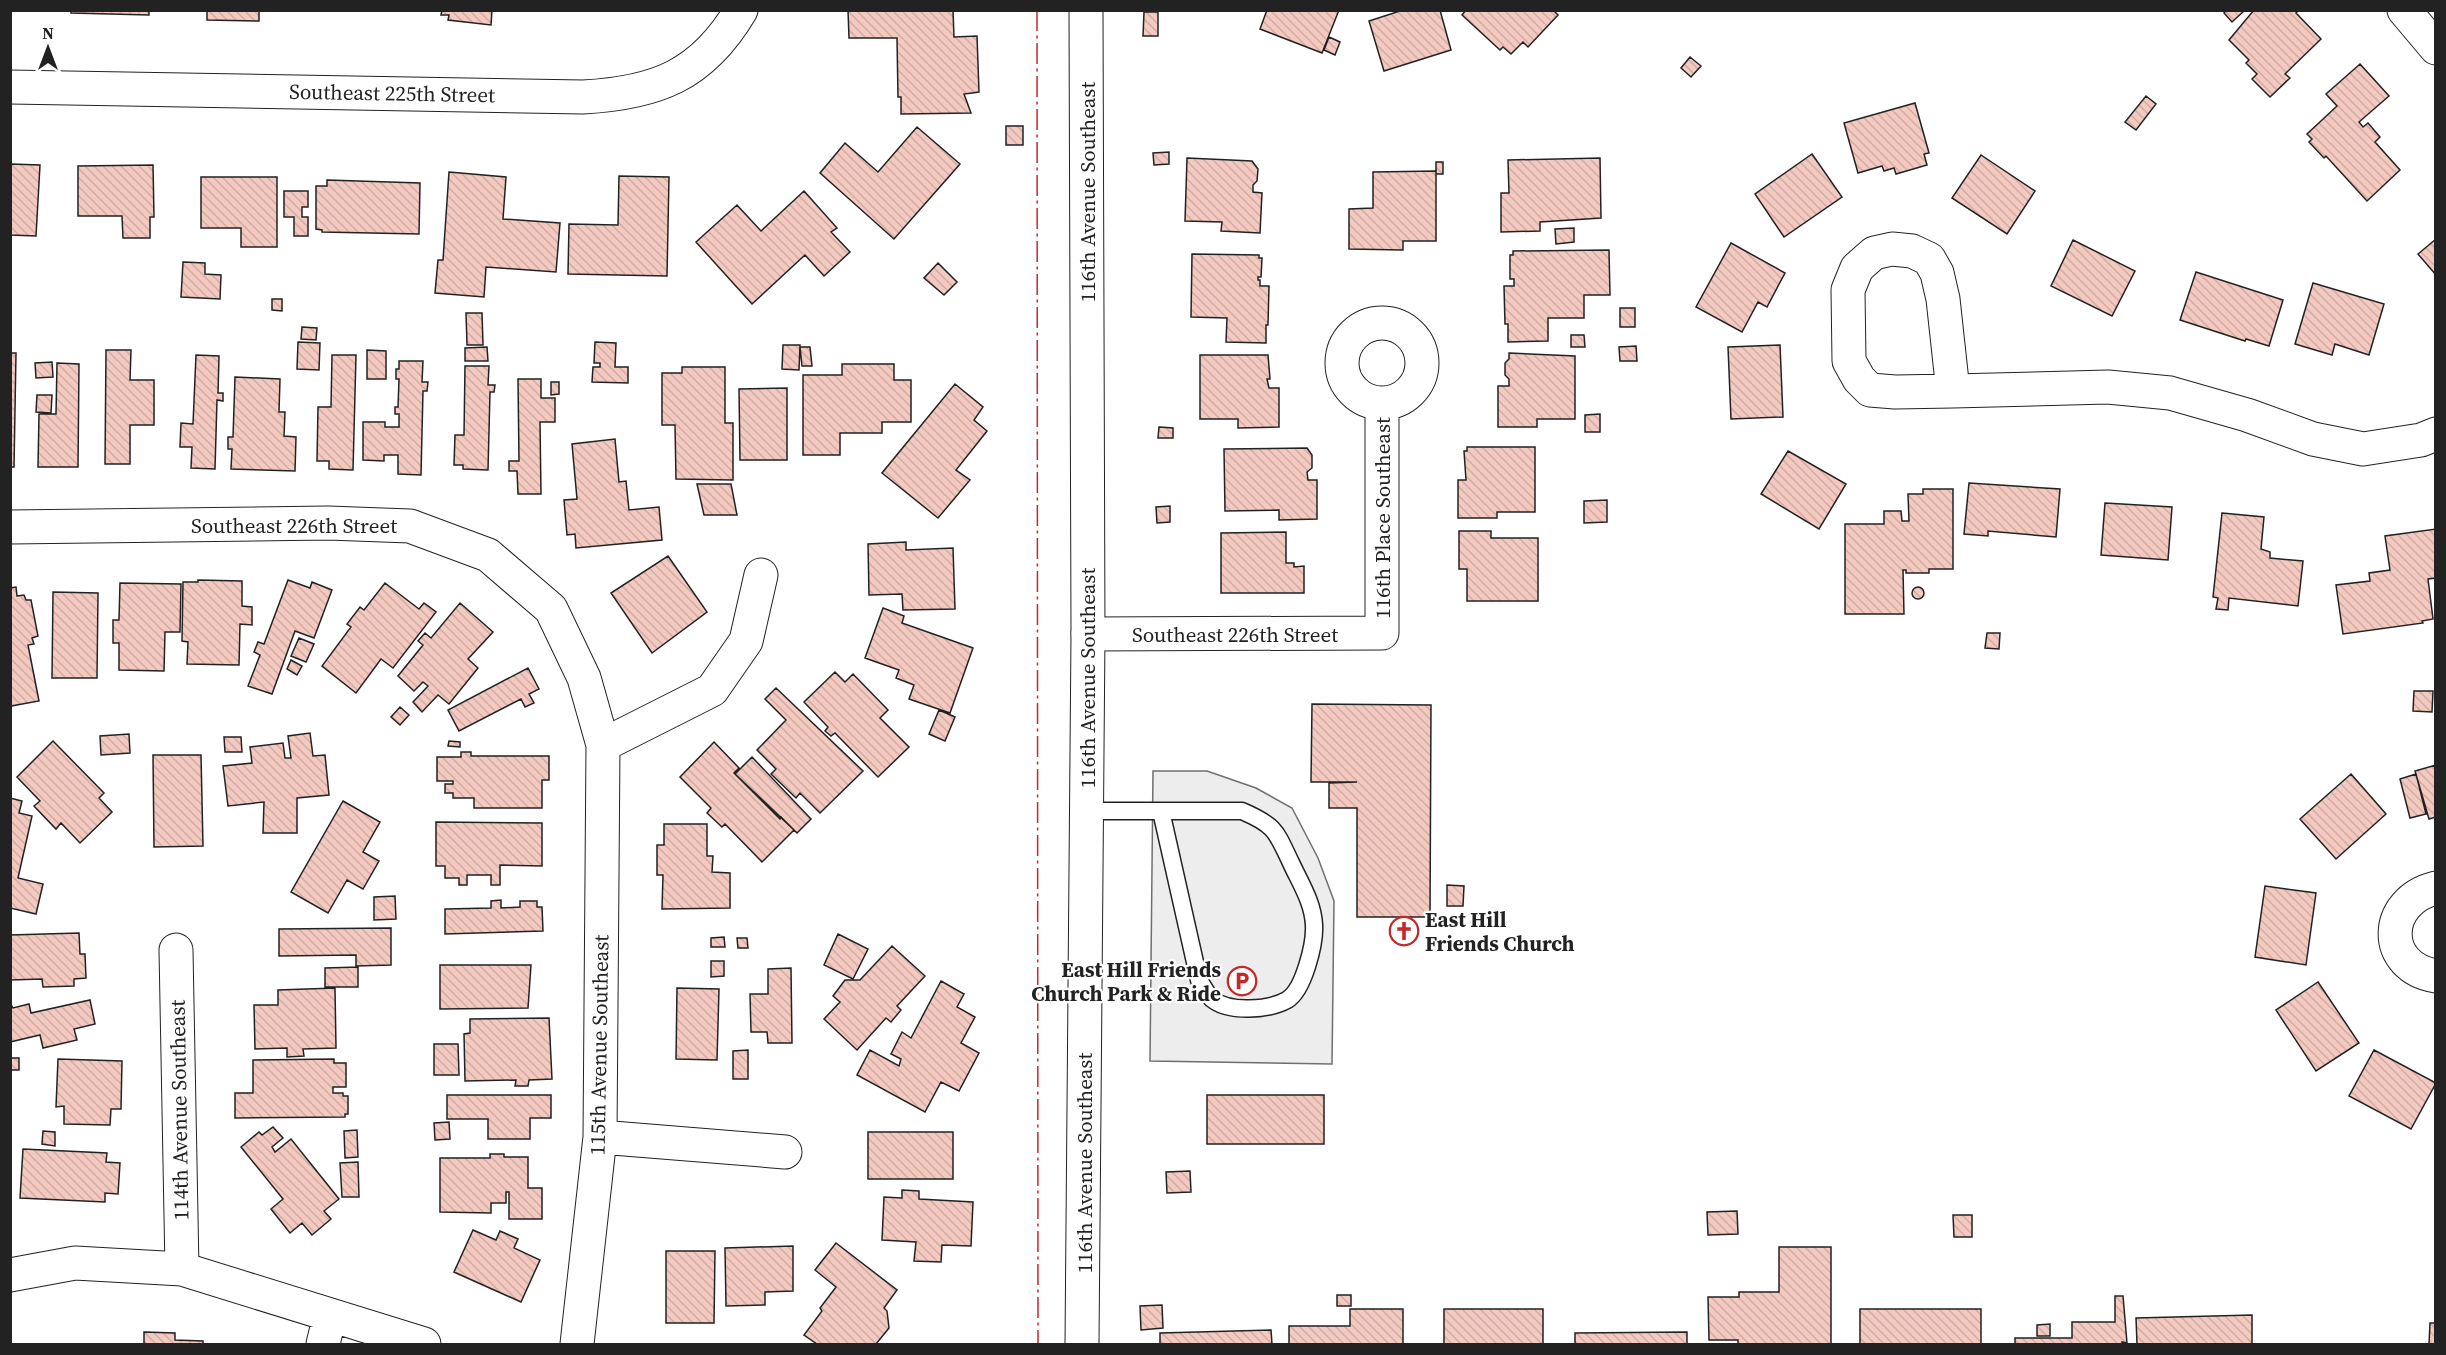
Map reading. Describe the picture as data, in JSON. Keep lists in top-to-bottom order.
{
  "streets": {
    "street": [
      "Southeast 225th Street",
      "116th Avenue Southeast",
      "116th Place Southeast",
      "Southeast 226th Street",
      "115th Avenue Southeast",
      "114th Avenue Southeast"
    ]
  },
  "crossings": [
    ["116th Avenue Southeast", "Southeast 226th Street"],
    ["116th Place Southeast", "Southeast 226th Street"],
    ["Southeast 226th Street", "115th Avenue Southeast"]
  ],
  "places": {
    "church": ["East Hill Friends Church"],
    "parking": ["East Hill Friends Church Park & Ride"]
  },
  "north": "top"
}
